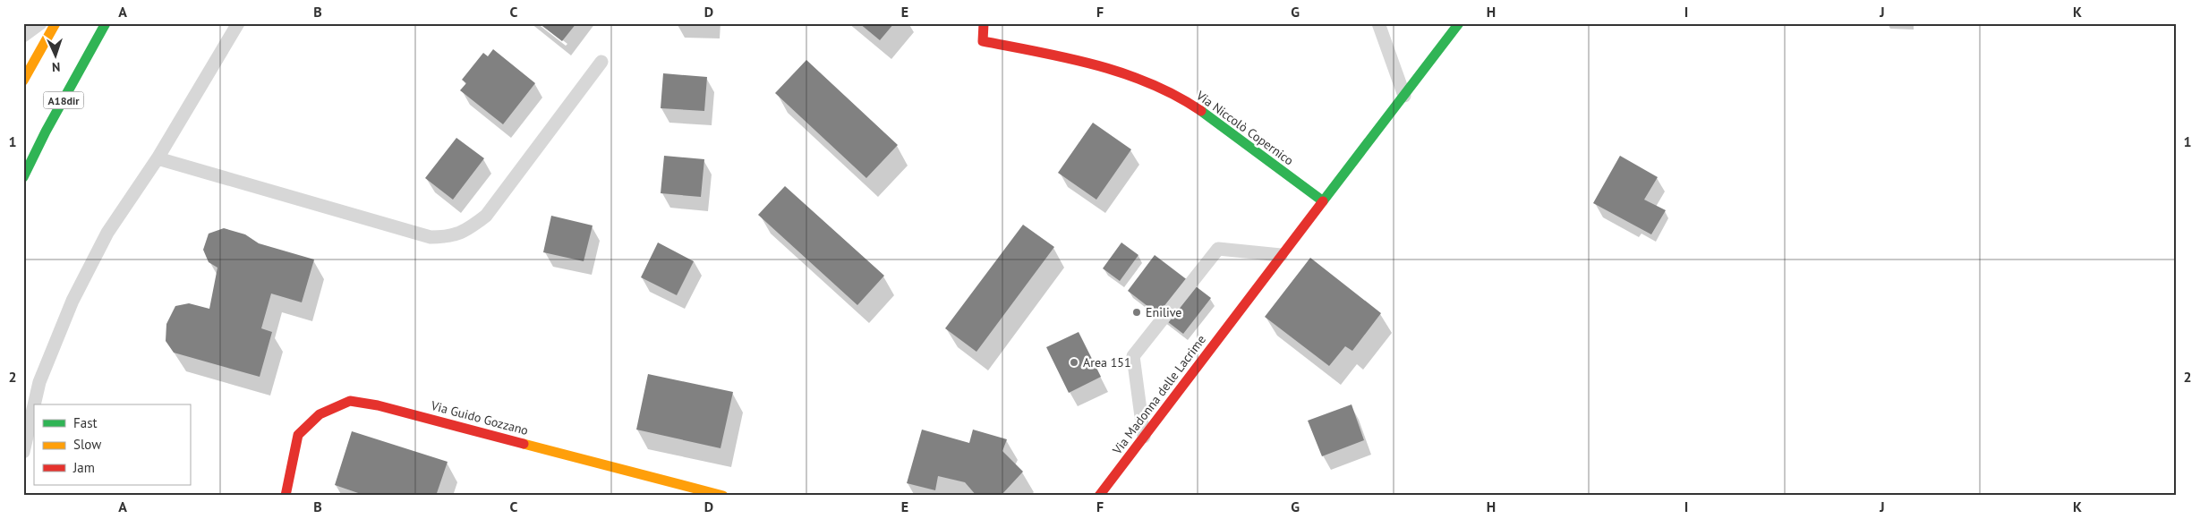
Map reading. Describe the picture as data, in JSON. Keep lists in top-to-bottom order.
{
  "streets": {
    "main road": [
      "A18dir",
      "Via Niccolò Copernico",
      "Via Madonna delle Lacrime",
      "Via Guido Gozzano"
    ]
  },
  "crossings": [
    ["Via Niccolò Copernico", "Via Madonna delle Lacrime"]
  ],
  "places": ["Enilive", "Area 151"],
  "legend": ["Fast", "Slow", "Jam"],
  "north": "bottom",
  "grid": {
    "columns": [
      "A",
      "B",
      "C",
      "D",
      "E",
      "F",
      "G",
      "H",
      "I",
      "J",
      "K"
    ],
    "rows": ["1", "2"]
  }
}
